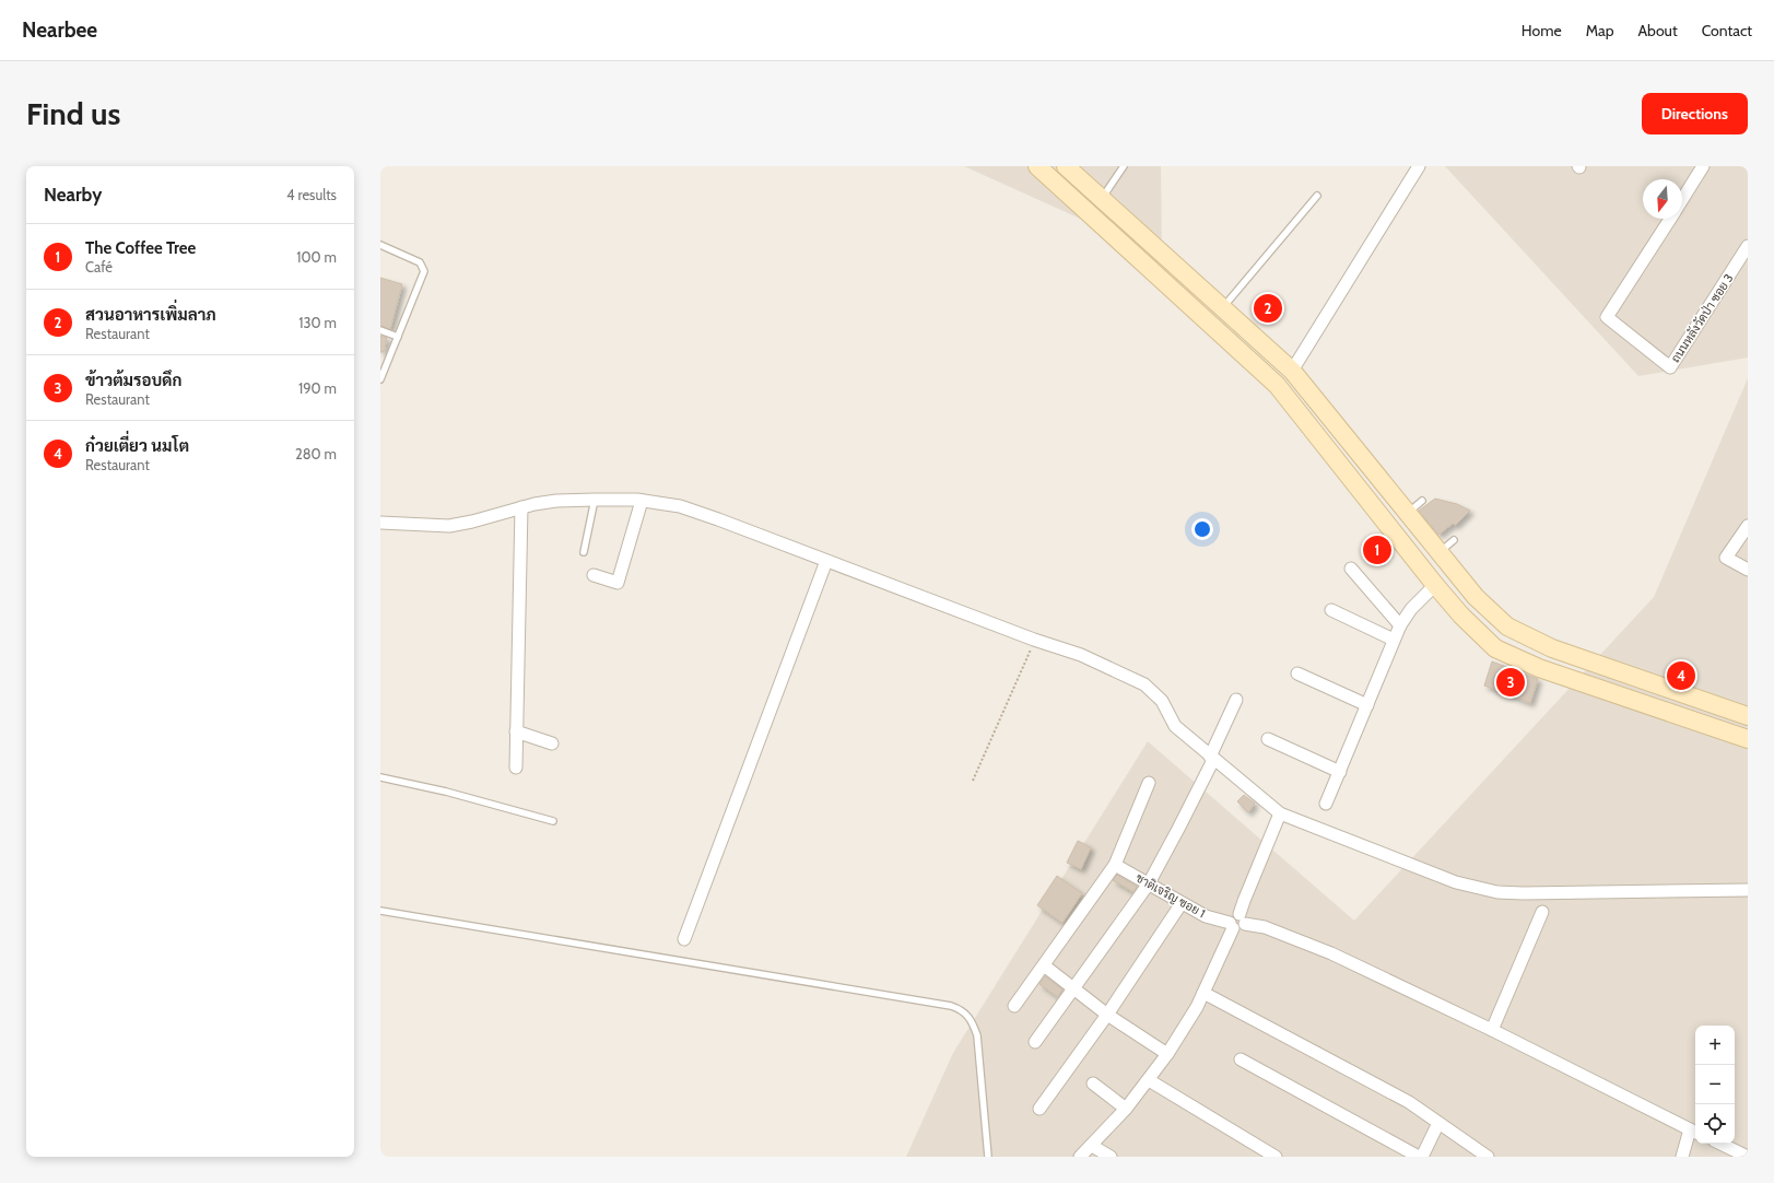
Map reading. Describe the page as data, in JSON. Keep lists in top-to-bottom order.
{
  "streets": {
    "street": ["ถนนหลังวัดป่า ซอย 3", "ชาติเจริญ ซอย 1"]
  },
  "north": "bottom",
  "page": {
    "header": "Nearbee",
    "nav": [
      "Home",
      "Map",
      "About",
      "Contact"
    ],
    "buttons": "Directions",
    "title": "Find us",
    "heading": ["Nearby", "4 results"],
    "list": [
      {
        "mark": "1",
        "name": "The Coffee Tree",
        "note": "Café",
        "value": "100 m"
      },
      {
        "mark": "2",
        "name": "สวนอาหารเพิ่มลาภ",
        "note": "Restaurant",
        "value": "130 m"
      },
      {
        "mark": "3",
        "name": "ข้าวต้มรอบดึก",
        "note": "Restaurant",
        "value": "190 m"
      },
      {
        "mark": "4",
        "name": "ก๋วยเตี่ยว นมโต",
        "note": "Restaurant",
        "value": "280 m"
      }
    ],
    "pins": [
      "2",
      "1",
      "4",
      "3"
    ],
    "map_buttons": ["+", "−"]
  }
}
